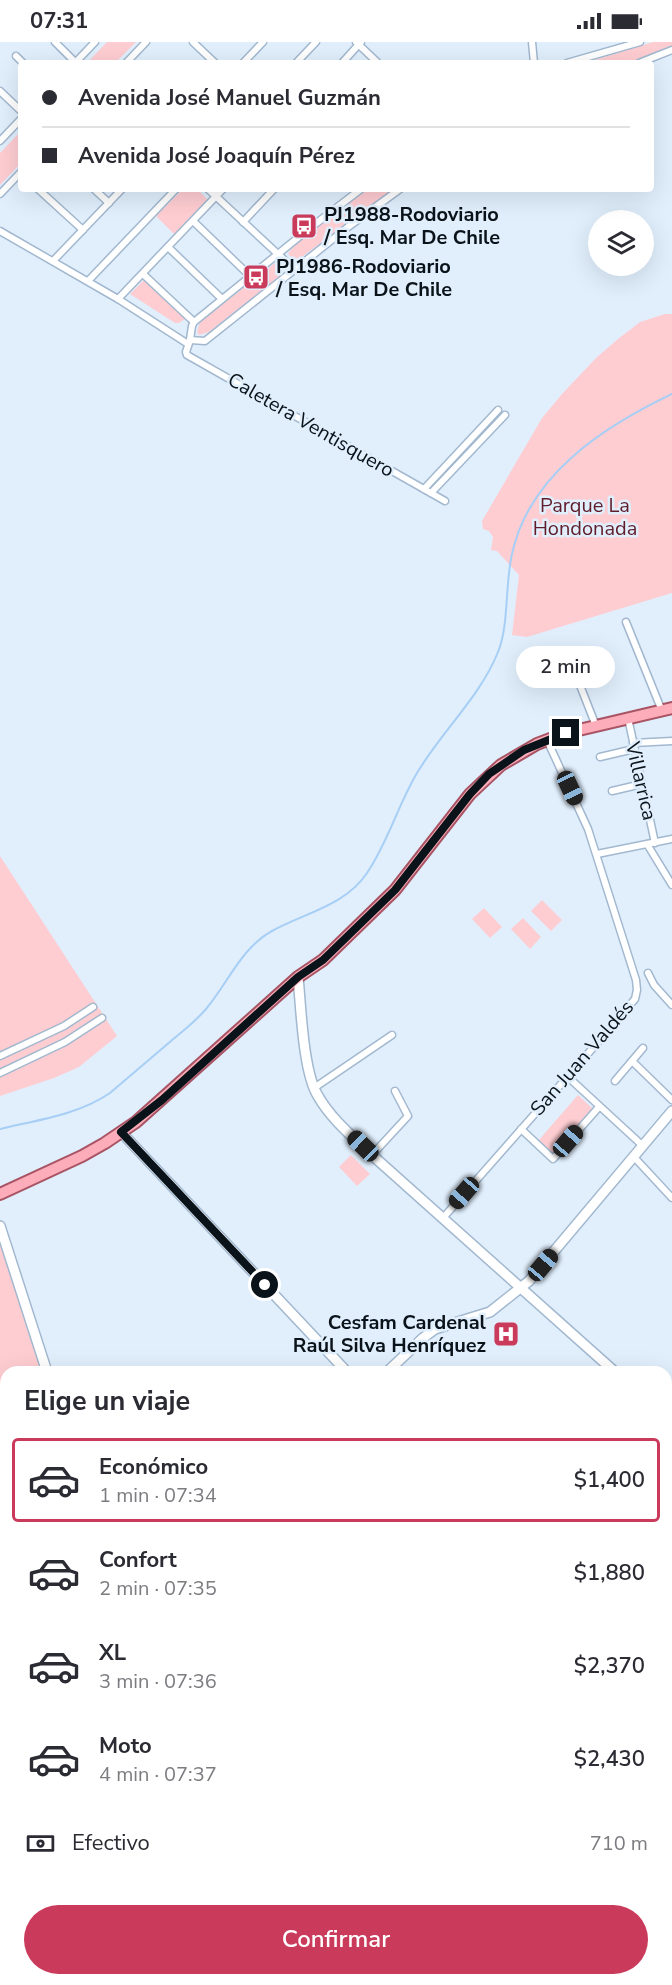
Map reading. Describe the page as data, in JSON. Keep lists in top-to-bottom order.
{
  "streets": {
    "street": ["Caletera Ventisquero", "Villarrica", "San Juan Valdés"]
  },
  "parks": ["Parque La Hondonada"],
  "places": {
    "bus stop": ["PJ1988-Rodoviario / Esq. Mar De Chile", "PJ1986-Rodoviario / Esq. Mar De Chile"],
    "hospital": ["Cesfam Cardenal Raúl Silva Henríquez"]
  },
  "page": {
    "status": "07:31",
    "banner": ["Avenida José Manuel Guzmán", "Avenida José Joaquín Pérez"],
    "bubble": "2 min",
    "heading": "Elige un viaje",
    "list": [
      {
        "name": "Económico",
        "note": "1 min · 07:34",
        "value": "$1,400"
      },
      {
        "name": "Confort",
        "note": "2 min · 07:35",
        "value": "$1,880"
      },
      {
        "name": "XL",
        "note": "3 min · 07:36",
        "value": "$2,370"
      },
      {
        "name": "Moto",
        "note": "4 min · 07:37",
        "value": "$2,430"
      }
    ],
    "pay": ["Efectivo", "710 m"],
    "buttons": "Confirmar"
  }
}
